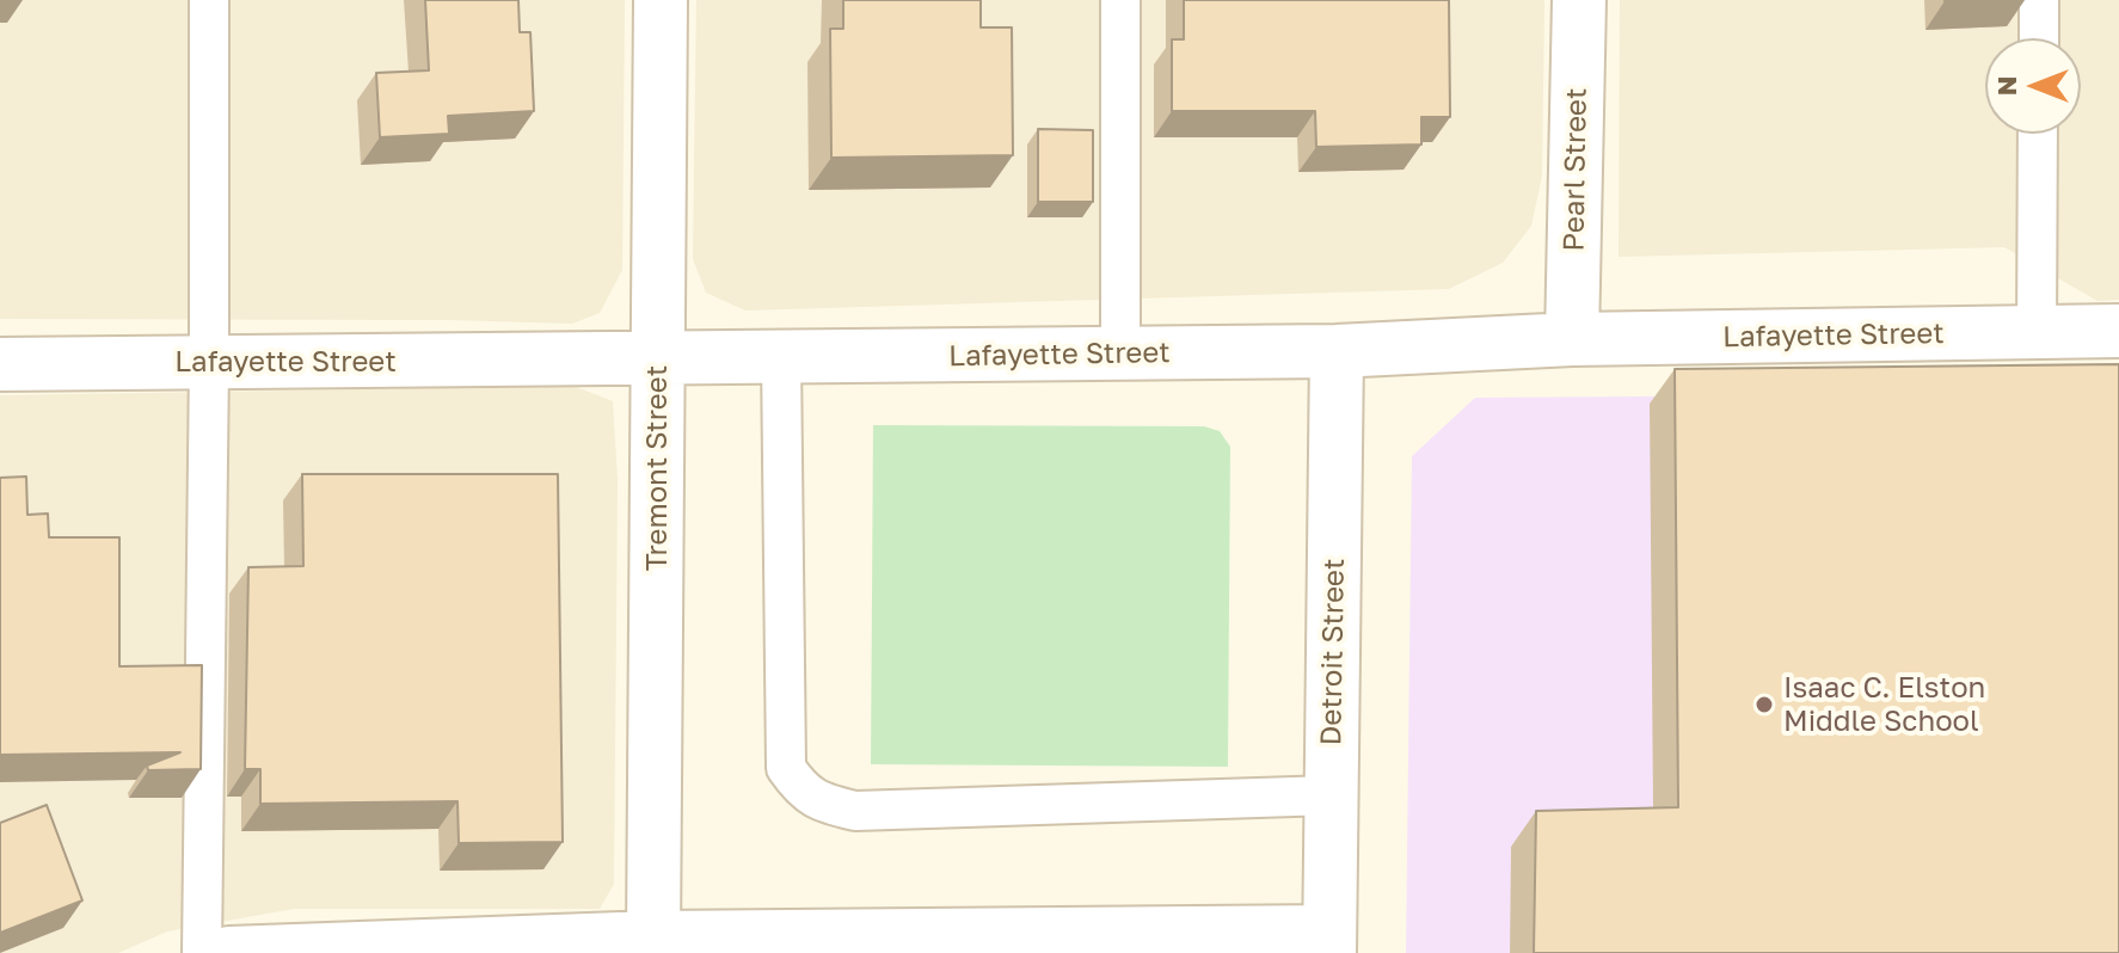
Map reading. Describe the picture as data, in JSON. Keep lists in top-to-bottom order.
{
  "streets": {
    "street": [
      "Pearl Street",
      "Lafayette Street",
      "Tremont Street",
      "Detroit Street"
    ]
  },
  "crossings": [
    ["Pearl Street", "Lafayette Street"],
    ["Lafayette Street", "Tremont Street"],
    ["Lafayette Street", "Detroit Street"]
  ],
  "places": ["Isaac C. Elston Middle School"],
  "north": "left"
}
